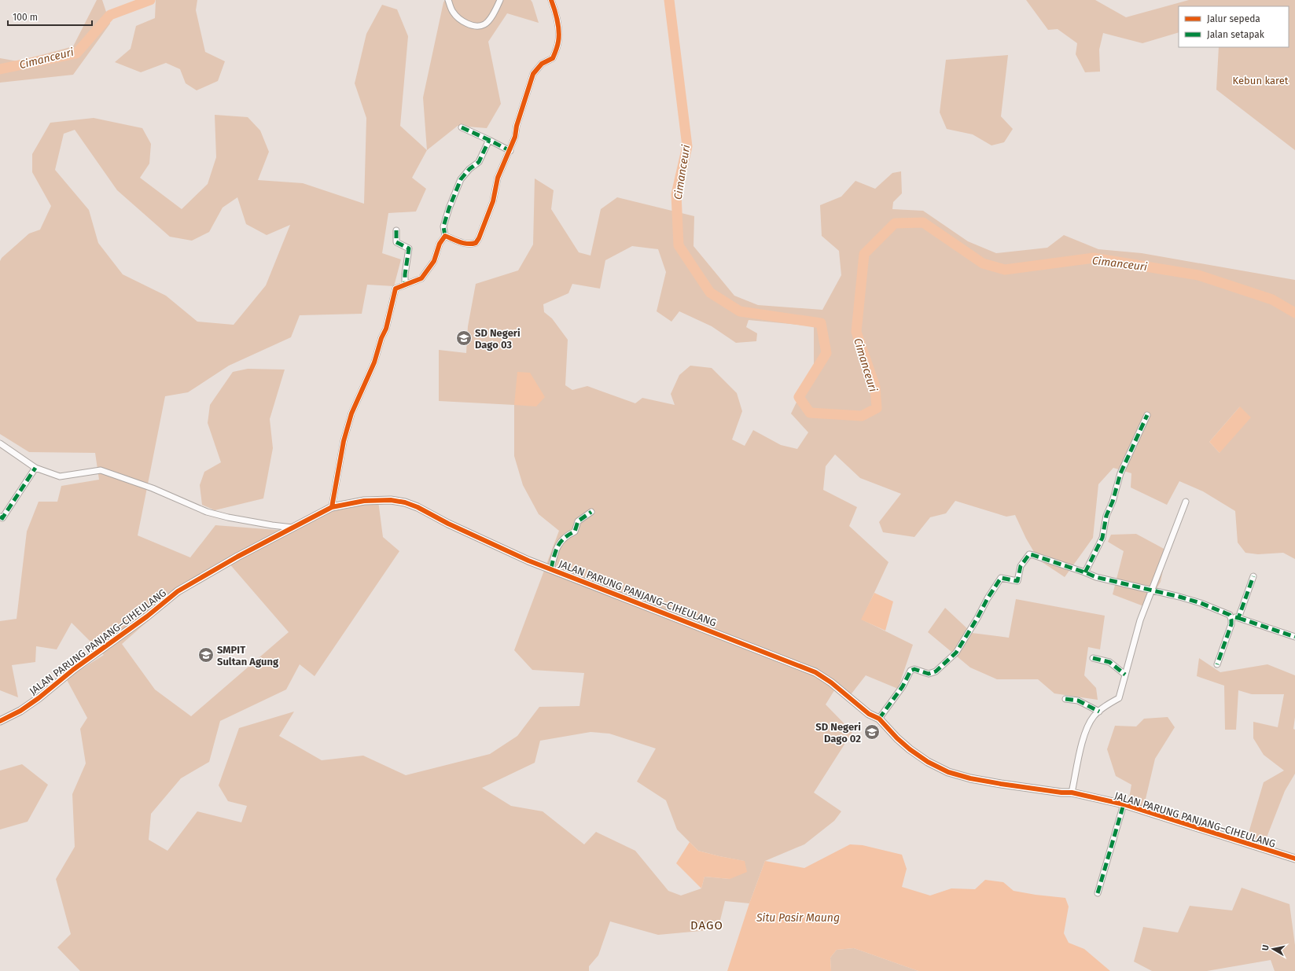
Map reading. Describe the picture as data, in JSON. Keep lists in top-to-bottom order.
{
  "streets": {
    "street": ["JALAN PARUNG PANJANG–CIHEULANG"]
  },
  "districts": ["DAGO"],
  "water": ["Cimanceuri", "Situ Pasir Maung"],
  "parks": ["Kebun karet"],
  "places": {
    "school or university": ["SD Negeri Dago 03", "SMPIT Sultan Agung", "SD Negeri Dago 02"]
  },
  "legend": ["Jalur sepeda", "Jalan setapak"],
  "scale_bar": "100 m",
  "north": "left"
}
